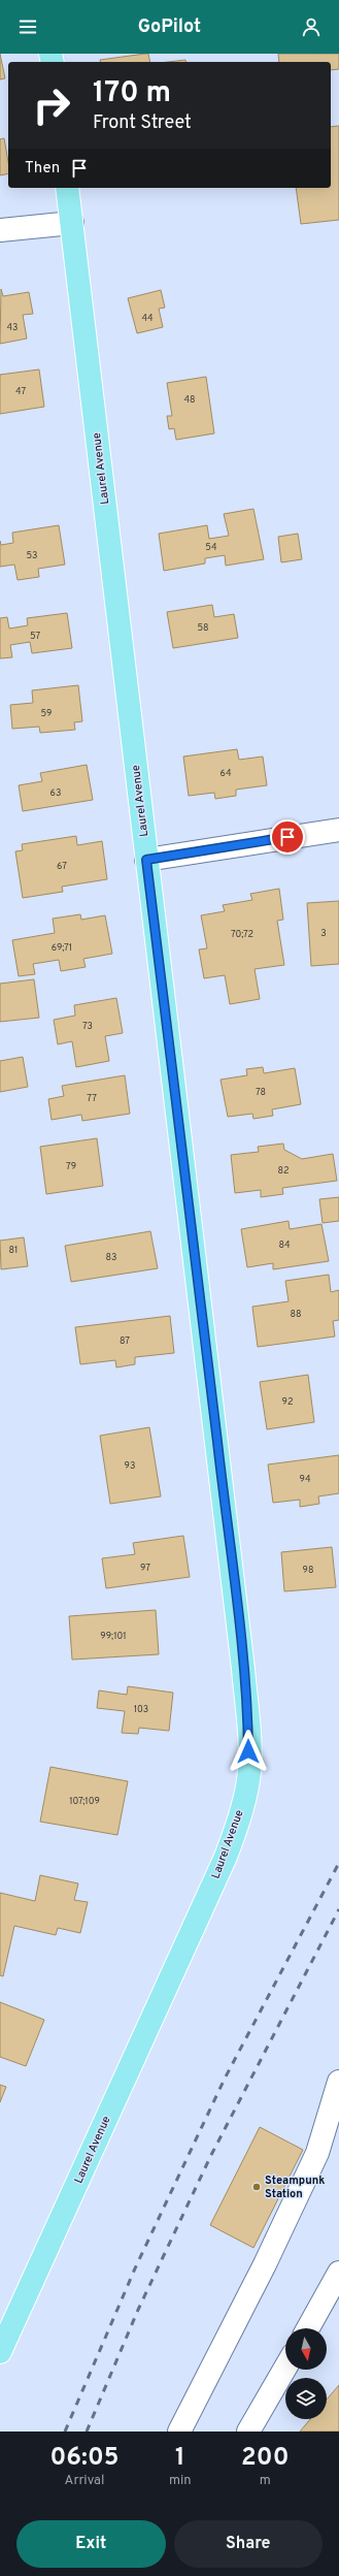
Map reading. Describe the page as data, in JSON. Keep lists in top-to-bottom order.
{
  "streets": {
    "main road": ["Laurel Avenue"]
  },
  "places": ["Steampunk Station"],
  "house_numbers": [
    "44",
    "43",
    "47",
    "48",
    "54",
    "53",
    "58",
    "57",
    "59",
    "64",
    "63",
    "67",
    "3",
    "70;72",
    "69;71",
    "73",
    "78",
    "77",
    "79",
    "82",
    "84",
    "81",
    "83",
    "88",
    "87",
    "92",
    "93",
    "94",
    "97",
    "98",
    "99;101",
    "103",
    "107;109"
  ],
  "north": "bottom",
  "page": {
    "header": "GoPilot",
    "turn": ["170 m", "Front Street"],
    "then": "Then",
    "eta": [
      "06:05",
      "Arrival",
      "1",
      "min",
      "200",
      "m"
    ],
    "buttons": ["Exit", "Share"]
  }
}
